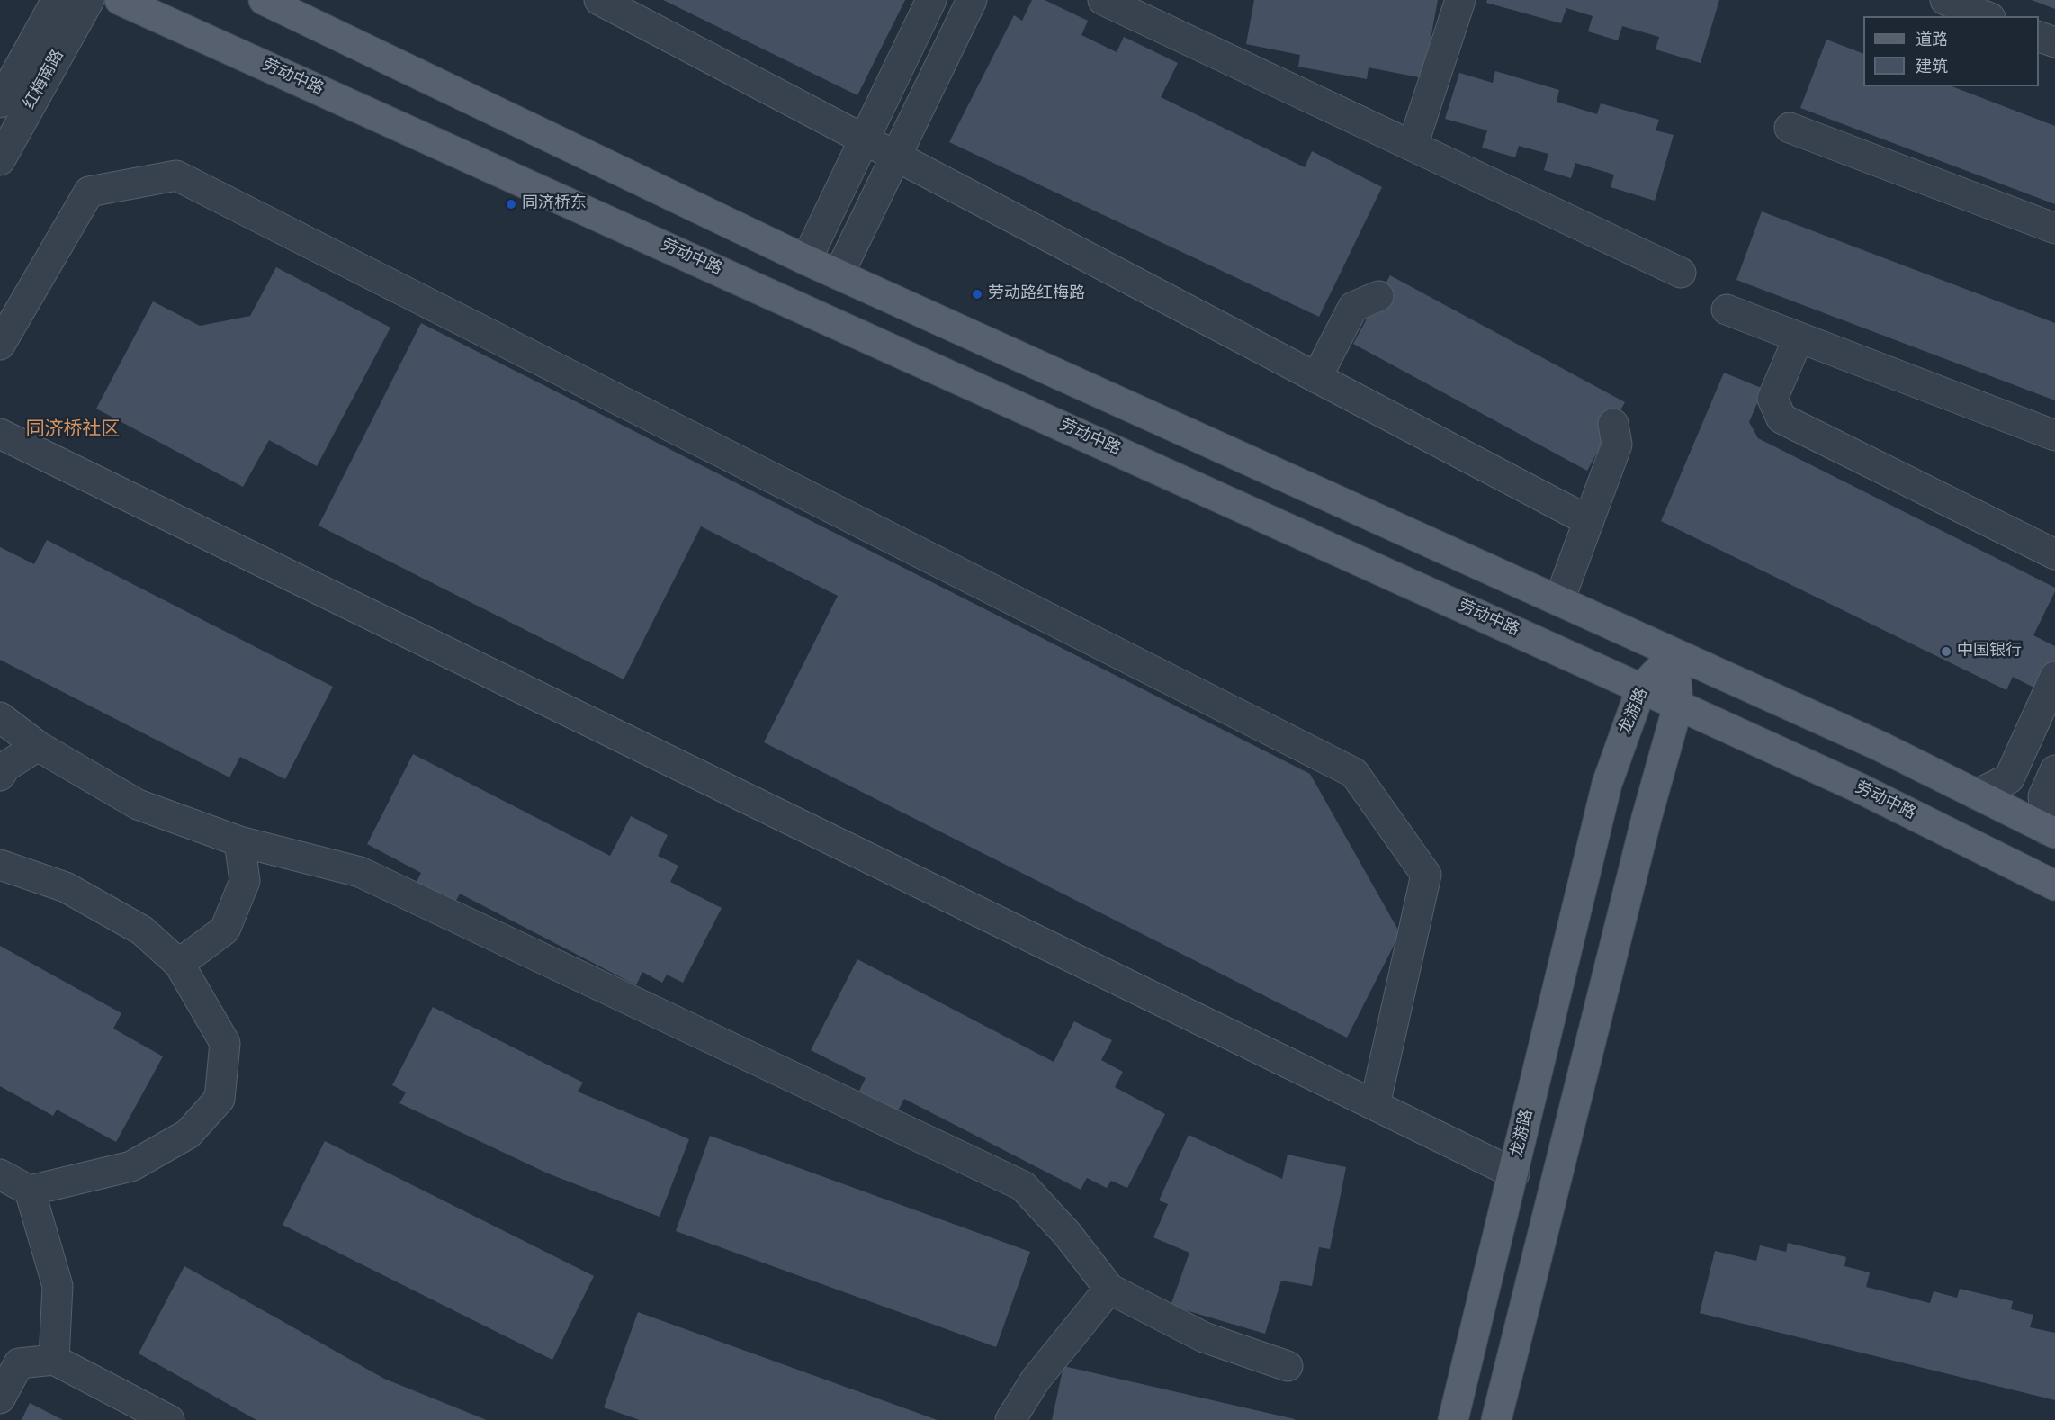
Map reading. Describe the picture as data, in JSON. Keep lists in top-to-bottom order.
{
  "streets": {
    "main road": ["劳动中路", "龙游路"],
    "street": ["红梅南路"]
  },
  "crossings": [
    ["劳动中路", "龙游路"]
  ],
  "districts": ["同济桥社区"],
  "places": ["同济桥东", "劳动路红梅路", "中国银行"],
  "legend": ["道路", "建筑"]
}
